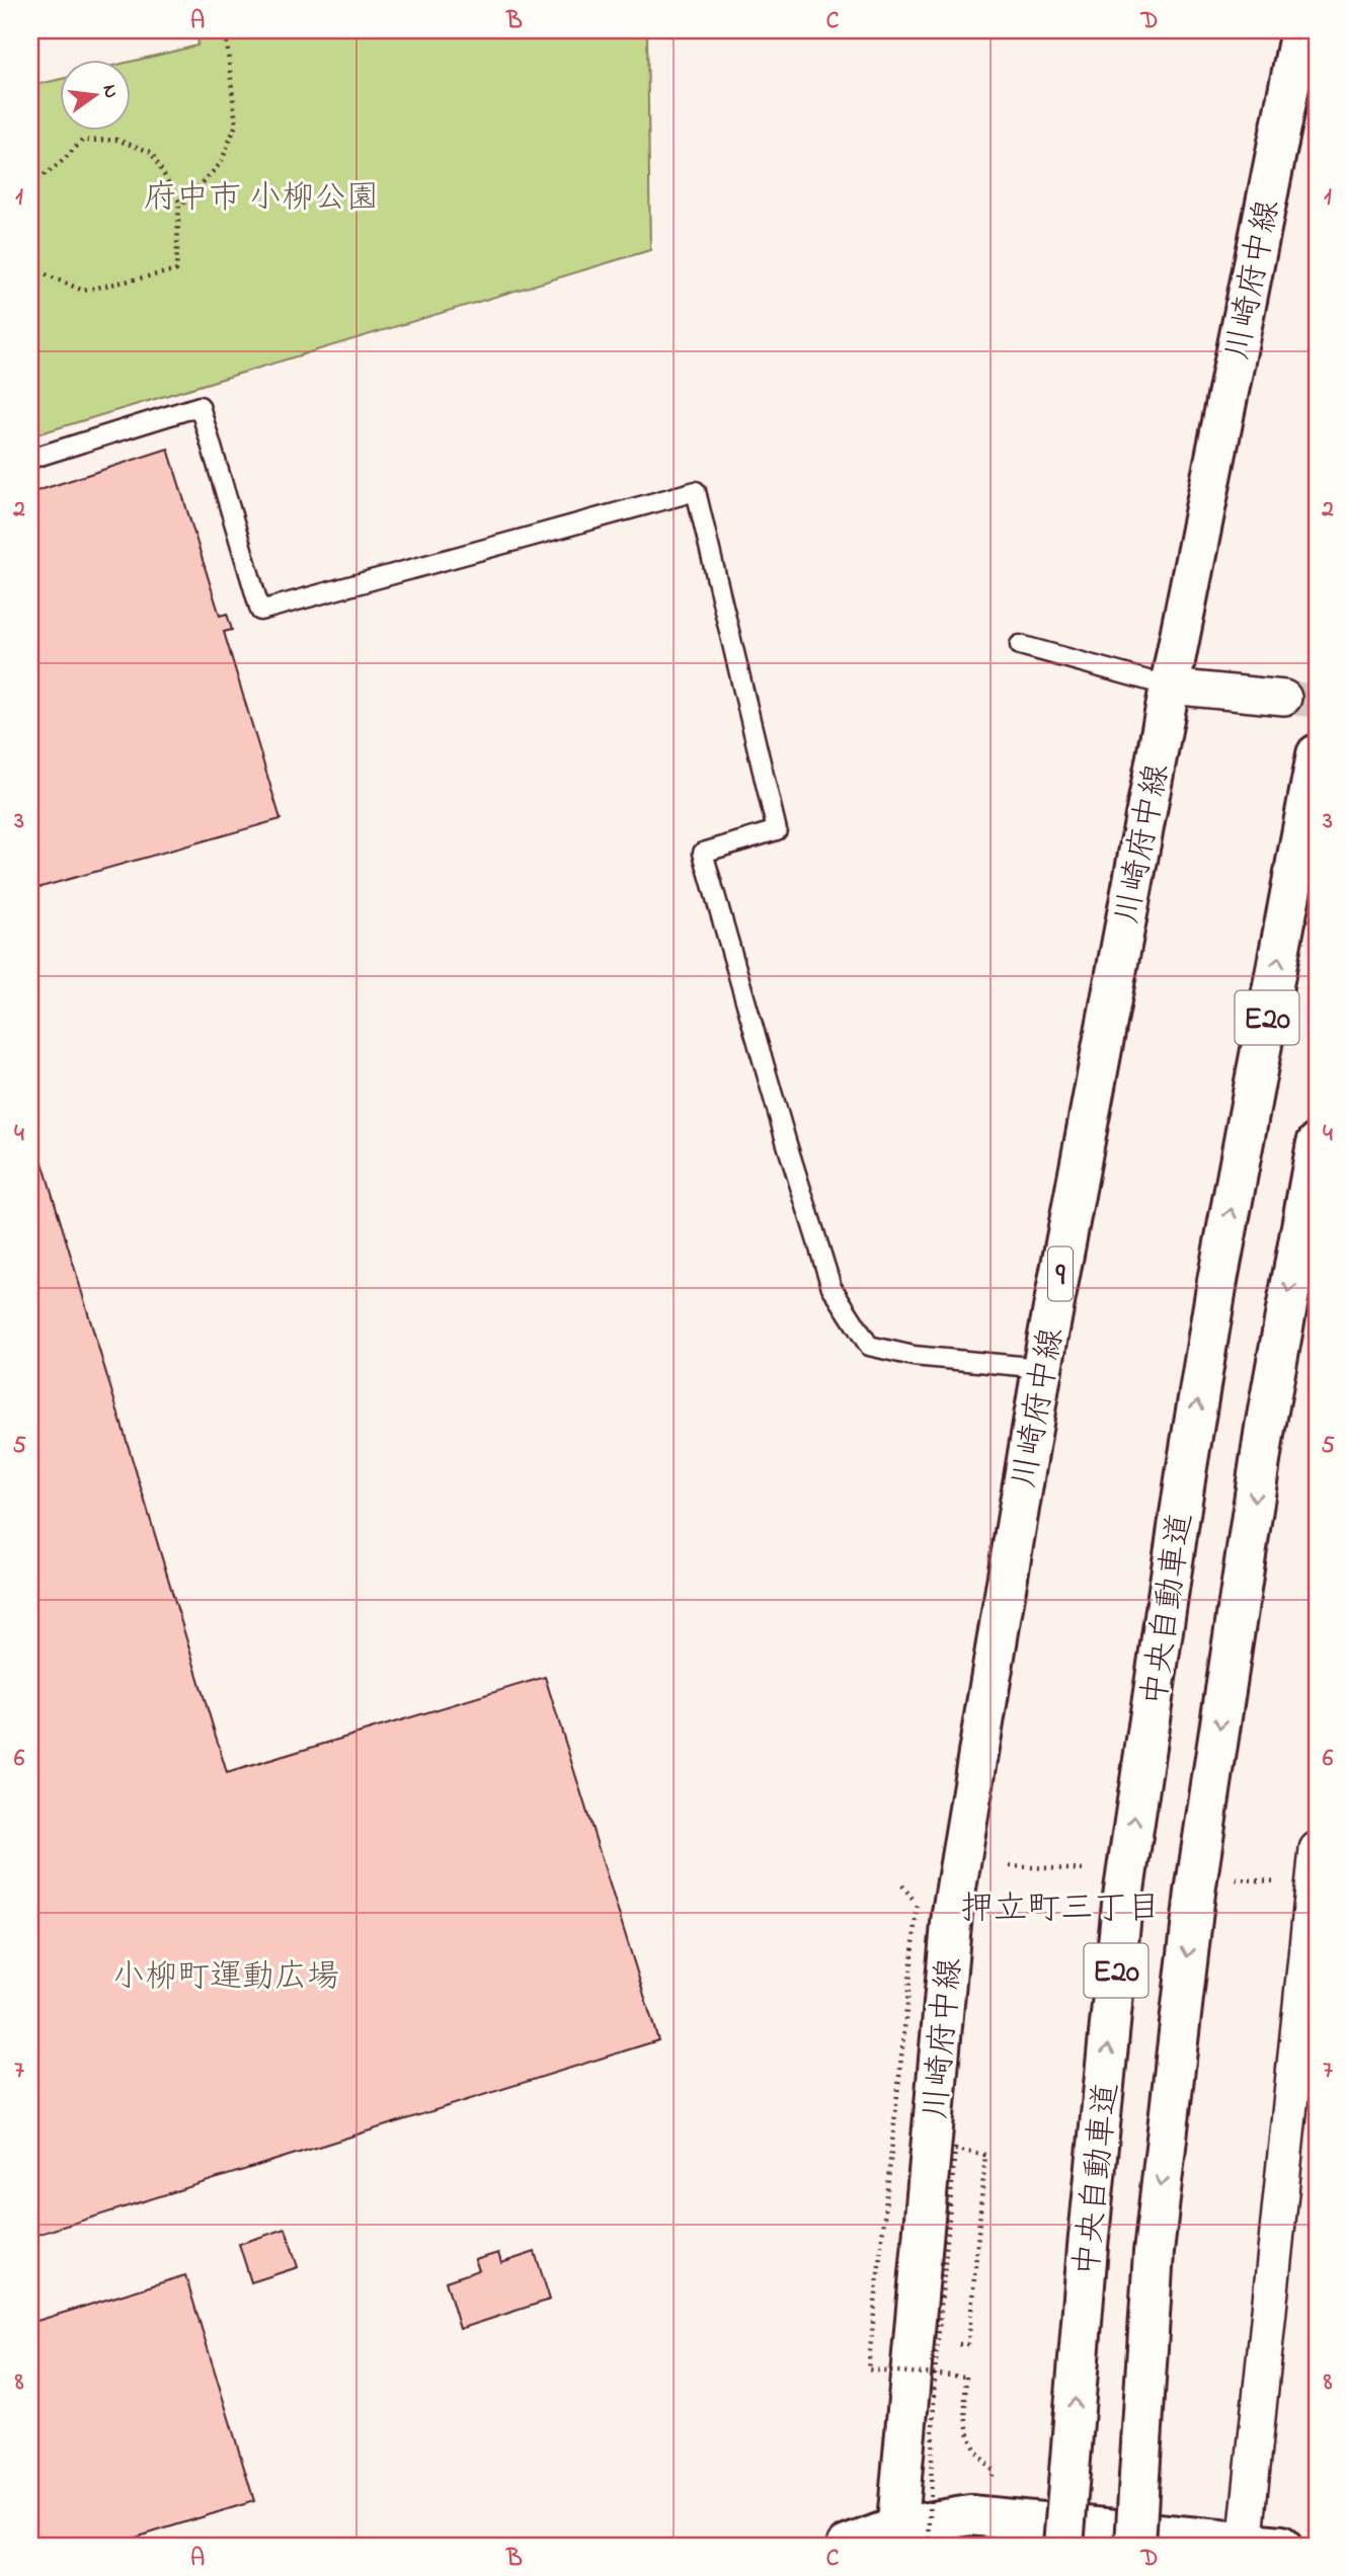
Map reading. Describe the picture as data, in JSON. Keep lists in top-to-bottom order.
{
  "streets": {
    "main road": [
      "川崎府中線",
      "E20",
      "9",
      "中央自動車道"
    ]
  },
  "districts": ["押立町三丁目"],
  "parks": ["府中市 小柳公園", "小柳町運動広場"],
  "north": "right",
  "grid": {
    "columns": [
      "A",
      "B",
      "C",
      "D"
    ],
    "rows": [
      "1",
      "2",
      "3",
      "4",
      "5",
      "6",
      "7",
      "8"
    ]
  }
}
